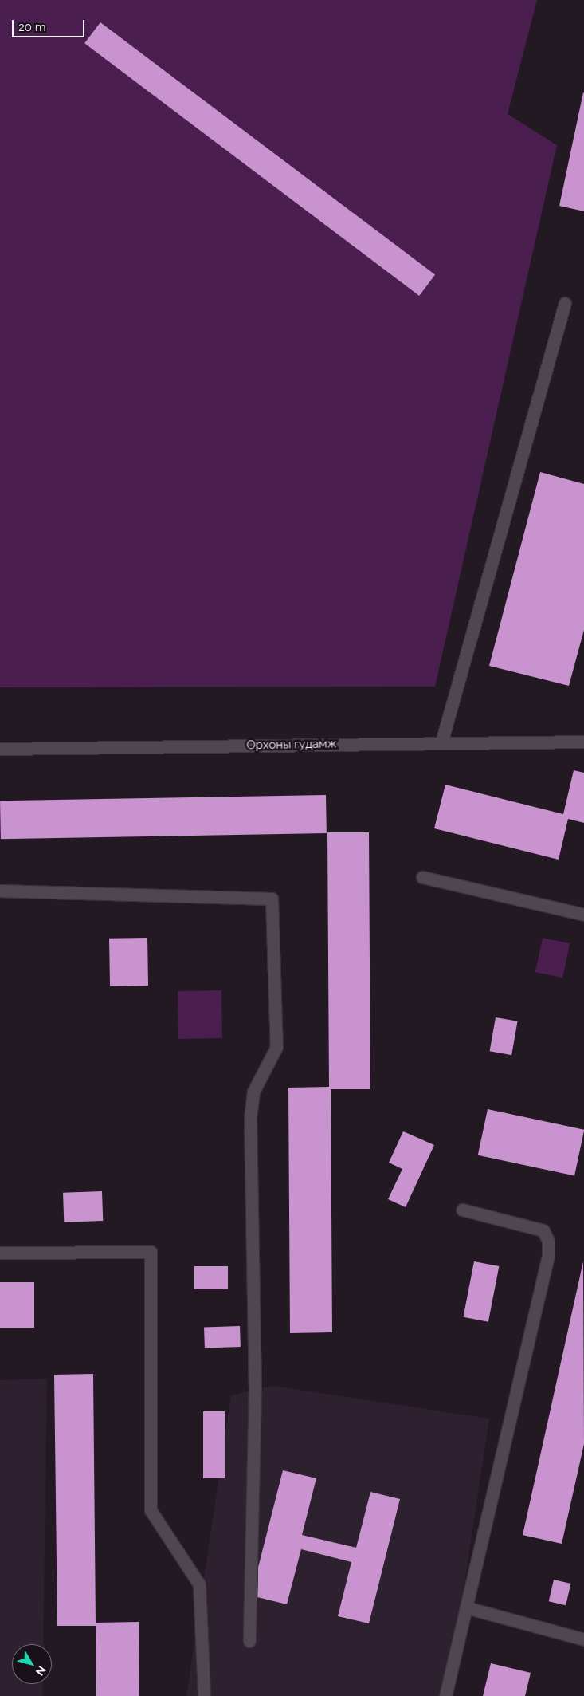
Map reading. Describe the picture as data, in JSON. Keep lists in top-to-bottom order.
{
  "streets": {
    "street": ["Орхоны гудамж"]
  },
  "scale_bar": "20 m",
  "north": "bottom right"
}
